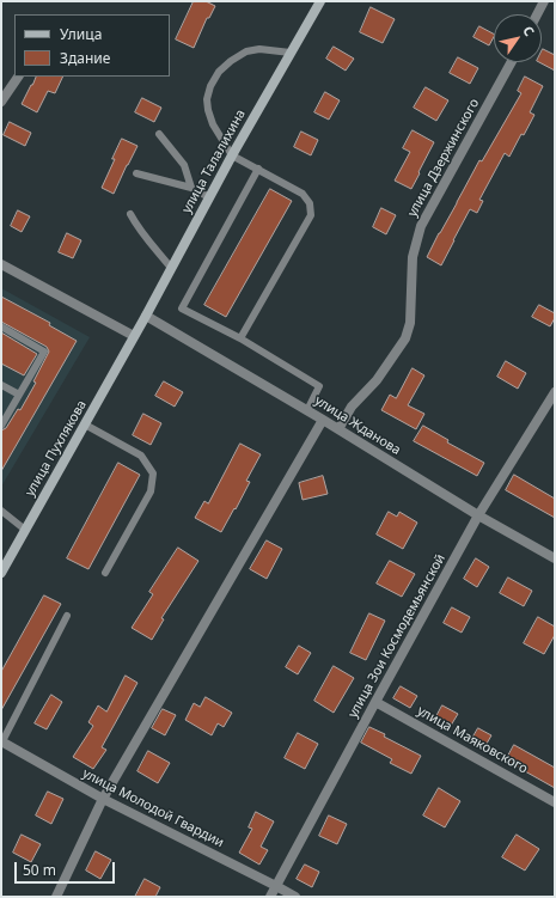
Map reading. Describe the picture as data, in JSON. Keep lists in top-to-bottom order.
{
  "streets": {
    "street": [
      "улица Дзержинского",
      "улица Талалихина",
      "улица Жданова",
      "улица Пухлякова",
      "улица Зои Космодемьянской",
      "улица Маяковского",
      "улица Молодой Гвардии"
    ]
  },
  "crossings": [
    ["улица Дзержинского", "улица Жданова"],
    ["улица Талалихина", "улица Жданова"],
    ["улица Талалихина", "улица Пухлякова"],
    ["улица Жданова", "улица Зои Космодемьянской"],
    ["улица Зои Космодемьянской", "улица Маяковского"],
    ["улица Зои Космодемьянской", "улица Молодой Гвардии"]
  ],
  "legend": ["Улица", "Здание"],
  "scale_bar": "50 m",
  "north": "top right"
}
